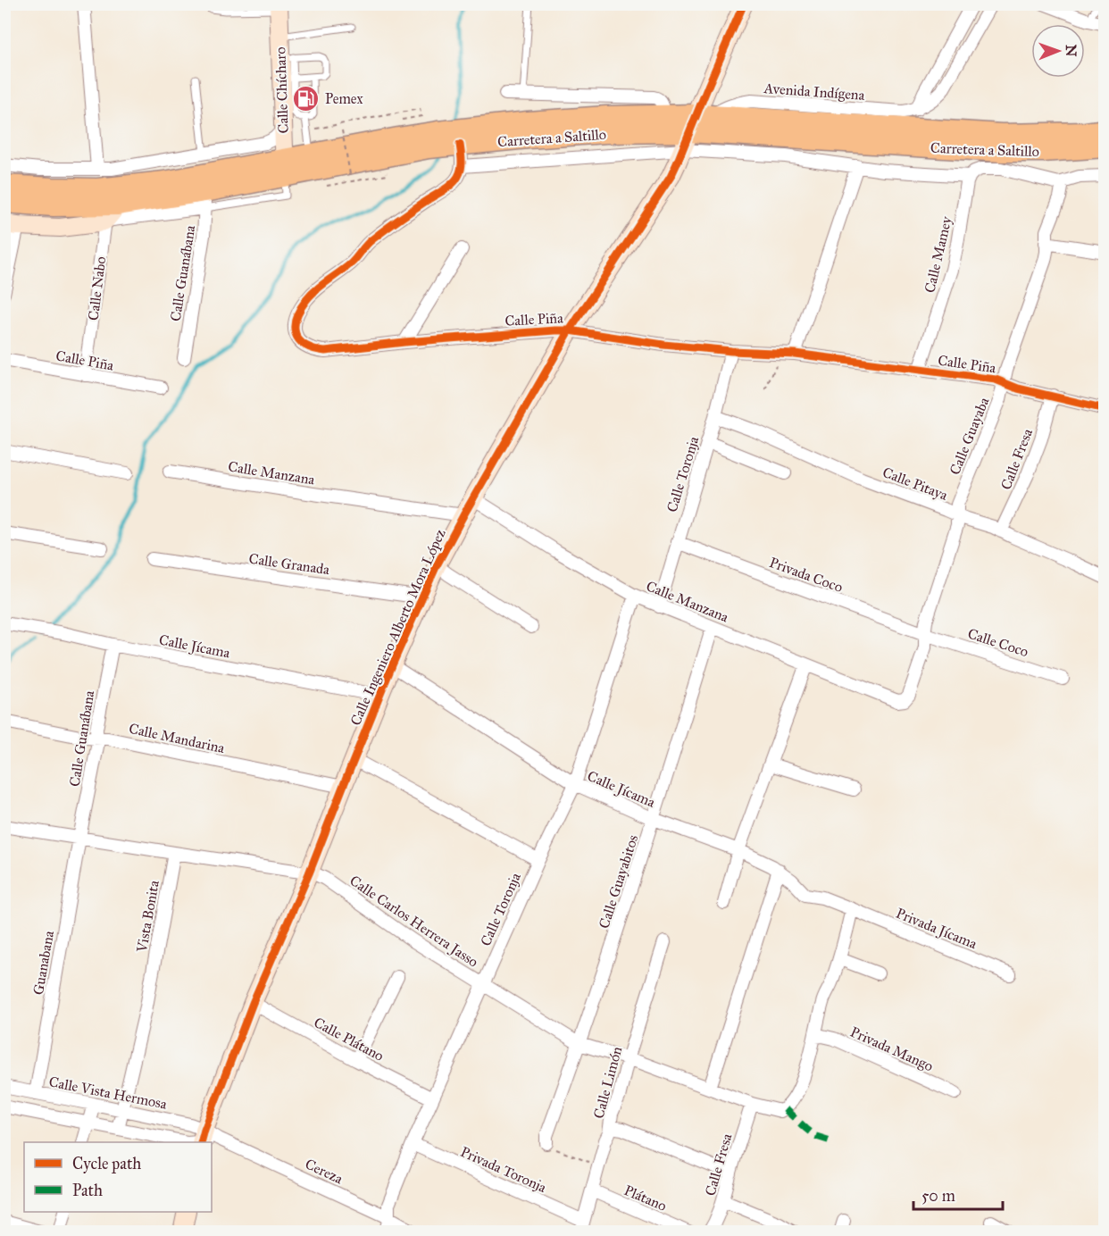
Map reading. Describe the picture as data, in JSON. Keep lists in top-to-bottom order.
{
  "streets": {
    "main road": ["Carretera a Saltillo"],
    "street": [
      "Calle Chícharo",
      "Avenida Indígena",
      "Calle Mamey",
      "Calle Guanábana",
      "Calle Nabo",
      "Calle Piña",
      "Calle Guayaba",
      "Calle Fresa",
      "Calle Manzana",
      "Calle Toronja",
      "Calle Pitaya",
      "Calle Granada",
      "Privada Coco",
      "Calle Ingeniero Alberto Mora López",
      "Calle Coco",
      "Calle Jícama",
      "Calle Mandarina",
      "Calle Guayabitos",
      "Vista Bonita",
      "Calle Carlos Herrera Jasso",
      "Privada Jícama",
      "Guanabana",
      "Calle Plátano",
      "Privada Mango",
      "Calle Limón",
      "Calle Vista Hermosa",
      "Privada Toronja",
      "Cereza",
      "Plátano"
    ]
  },
  "crossings": [
    ["Calle Chícharo", "Carretera a Saltillo"],
    ["Avenida Indígena", "Carretera a Saltillo"],
    ["Avenida Indígena", "Calle Ingeniero Alberto Mora López"],
    ["Carretera a Saltillo", "Calle Guanábana"],
    ["Carretera a Saltillo", "Calle Nabo"],
    ["Carretera a Saltillo", "Calle Ingeniero Alberto Mora López"],
    ["Calle Mamey", "Calle Piña"],
    ["Calle Guanábana", "Calle Jícama"],
    ["Calle Guanábana", "Calle Mandarina"],
    ["Calle Guanábana", "Calle Carlos Herrera Jasso"],
    ["Calle Guanábana", "Guanabana"],
    ["Calle Nabo", "Calle Piña"],
    ["Calle Piña", "Calle Guayaba"],
    ["Calle Piña", "Calle Fresa"],
    ["Calle Piña", "Calle Toronja"],
    ["Calle Piña", "Calle Ingeniero Alberto Mora López"],
    ["Calle Guayaba", "Calle Manzana"],
    ["Calle Guayaba", "Calle Pitaya"],
    ["Calle Guayaba", "Privada Coco"],
    ["Calle Guayaba", "Calle Coco"],
    ["Calle Fresa", "Calle Pitaya"],
    ["Calle Fresa", "Calle Carlos Herrera Jasso"],
    ["Calle Manzana", "Calle Toronja"],
    ["Calle Manzana", "Calle Ingeniero Alberto Mora López"],
    ["Calle Manzana", "Calle Guayabitos"],
    ["Calle Toronja", "Calle Pitaya"],
    ["Calle Toronja", "Privada Coco"],
    ["Calle Toronja", "Calle Jícama"],
    ["Calle Toronja", "Calle Carlos Herrera Jasso"],
    ["Calle Toronja", "Calle Plátano"],
    ["Calle Toronja", "Privada Toronja"],
    ["Calle Toronja", "Cereza"],
    ["Calle Granada", "Calle Ingeniero Alberto Mora López"],
    ["Privada Coco", "Calle Coco"],
    ["Calle Ingeniero Alberto Mora López", "Calle Jícama"],
    ["Calle Ingeniero Alberto Mora López", "Calle Mandarina"],
    ["Calle Ingeniero Alberto Mora López", "Calle Carlos Herrera Jasso"],
    ["Calle Ingeniero Alberto Mora López", "Calle Plátano"],
    ["Calle Ingeniero Alberto Mora López", "Calle Vista Hermosa"],
    ["Calle Ingeniero Alberto Mora López", "Cereza"],
    ["Calle Jícama", "Calle Guayabitos"],
    ["Calle Jícama", "Privada Jícama"],
    ["Calle Guayabitos", "Calle Carlos Herrera Jasso"],
    ["Vista Bonita", "Calle Carlos Herrera Jasso"],
    ["Vista Bonita", "Calle Vista Hermosa"],
    ["Calle Carlos Herrera Jasso", "Guanabana"],
    ["Calle Carlos Herrera Jasso", "Privada Mango"],
    ["Calle Carlos Herrera Jasso", "Calle Limón"],
    ["Guanabana", "Calle Vista Hermosa"],
    ["Calle Limón", "Privada Toronja"],
    ["Calle Limón", "Plátano"],
    ["Calle Vista Hermosa", "Cereza"]
  ],
  "places": {
    "fuel station": ["Pemex"]
  },
  "legend": ["Cycle path", "Path"],
  "scale_bar": "50 m",
  "north": "right"
}
